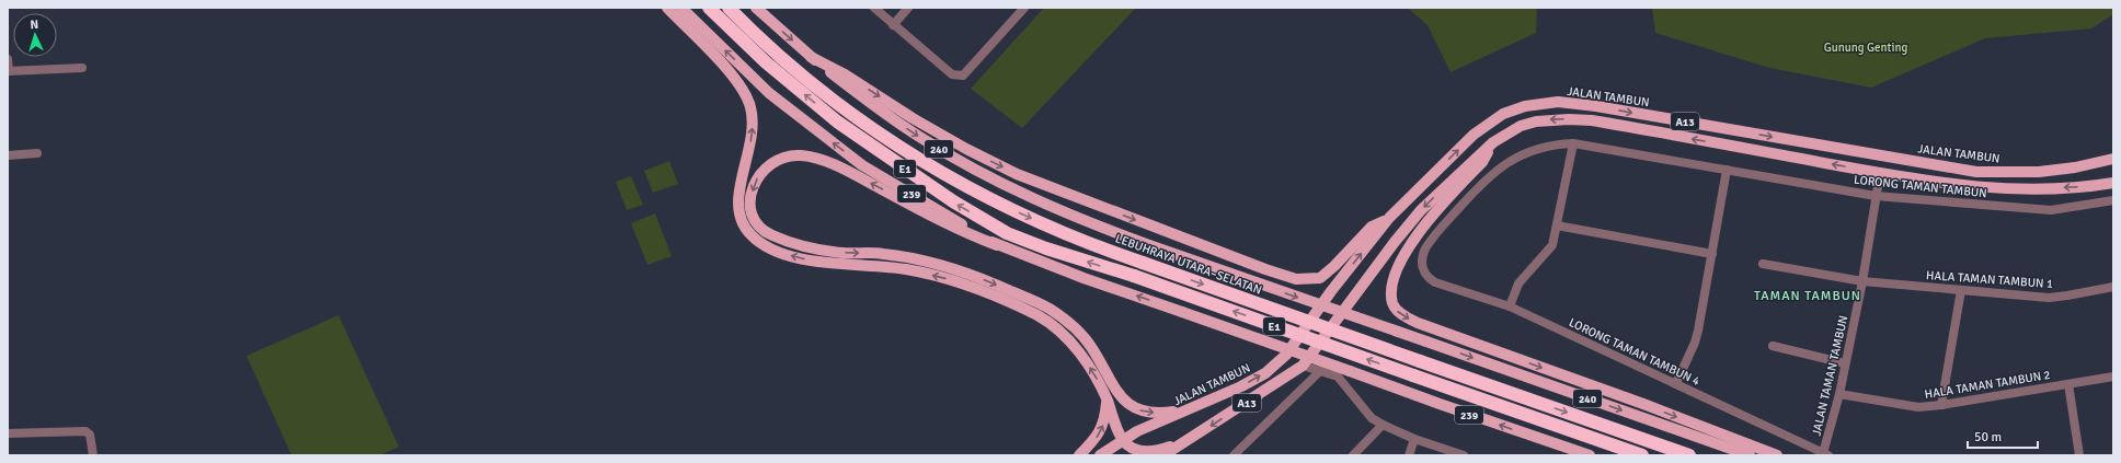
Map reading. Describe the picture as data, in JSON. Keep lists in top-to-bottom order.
{
  "streets": {
    "highway": ["E1", "LEBUHRAYA UTARA–SELATAN"],
    "main road": [
      "JALAN TAMBUN",
      "A13",
      "240",
      "239"
    ],
    "street": [
      "LORONG TAMAN TAMBUN",
      "HALA TAMAN TAMBUN 1",
      "LORONG TAMAN TAMBUN 4",
      "JALAN TAMAN TAMBUN",
      "HALA TAMAN TAMBUN 2"
    ]
  },
  "crossings": [
    ["A13", "JALAN TAMAN TAMBUN"],
    ["LORONG TAMAN TAMBUN", "LORONG TAMAN TAMBUN 4"],
    ["LORONG TAMAN TAMBUN", "JALAN TAMAN TAMBUN"],
    ["HALA TAMAN TAMBUN 1", "JALAN TAMAN TAMBUN"],
    ["LORONG TAMAN TAMBUN 4", "JALAN TAMAN TAMBUN"],
    ["JALAN TAMAN TAMBUN", "HALA TAMAN TAMBUN 2"]
  ],
  "districts": ["TAMAN TAMBUN"],
  "parks": ["Gunung Genting"],
  "scale_bar": "50 m",
  "north": "top"
}
